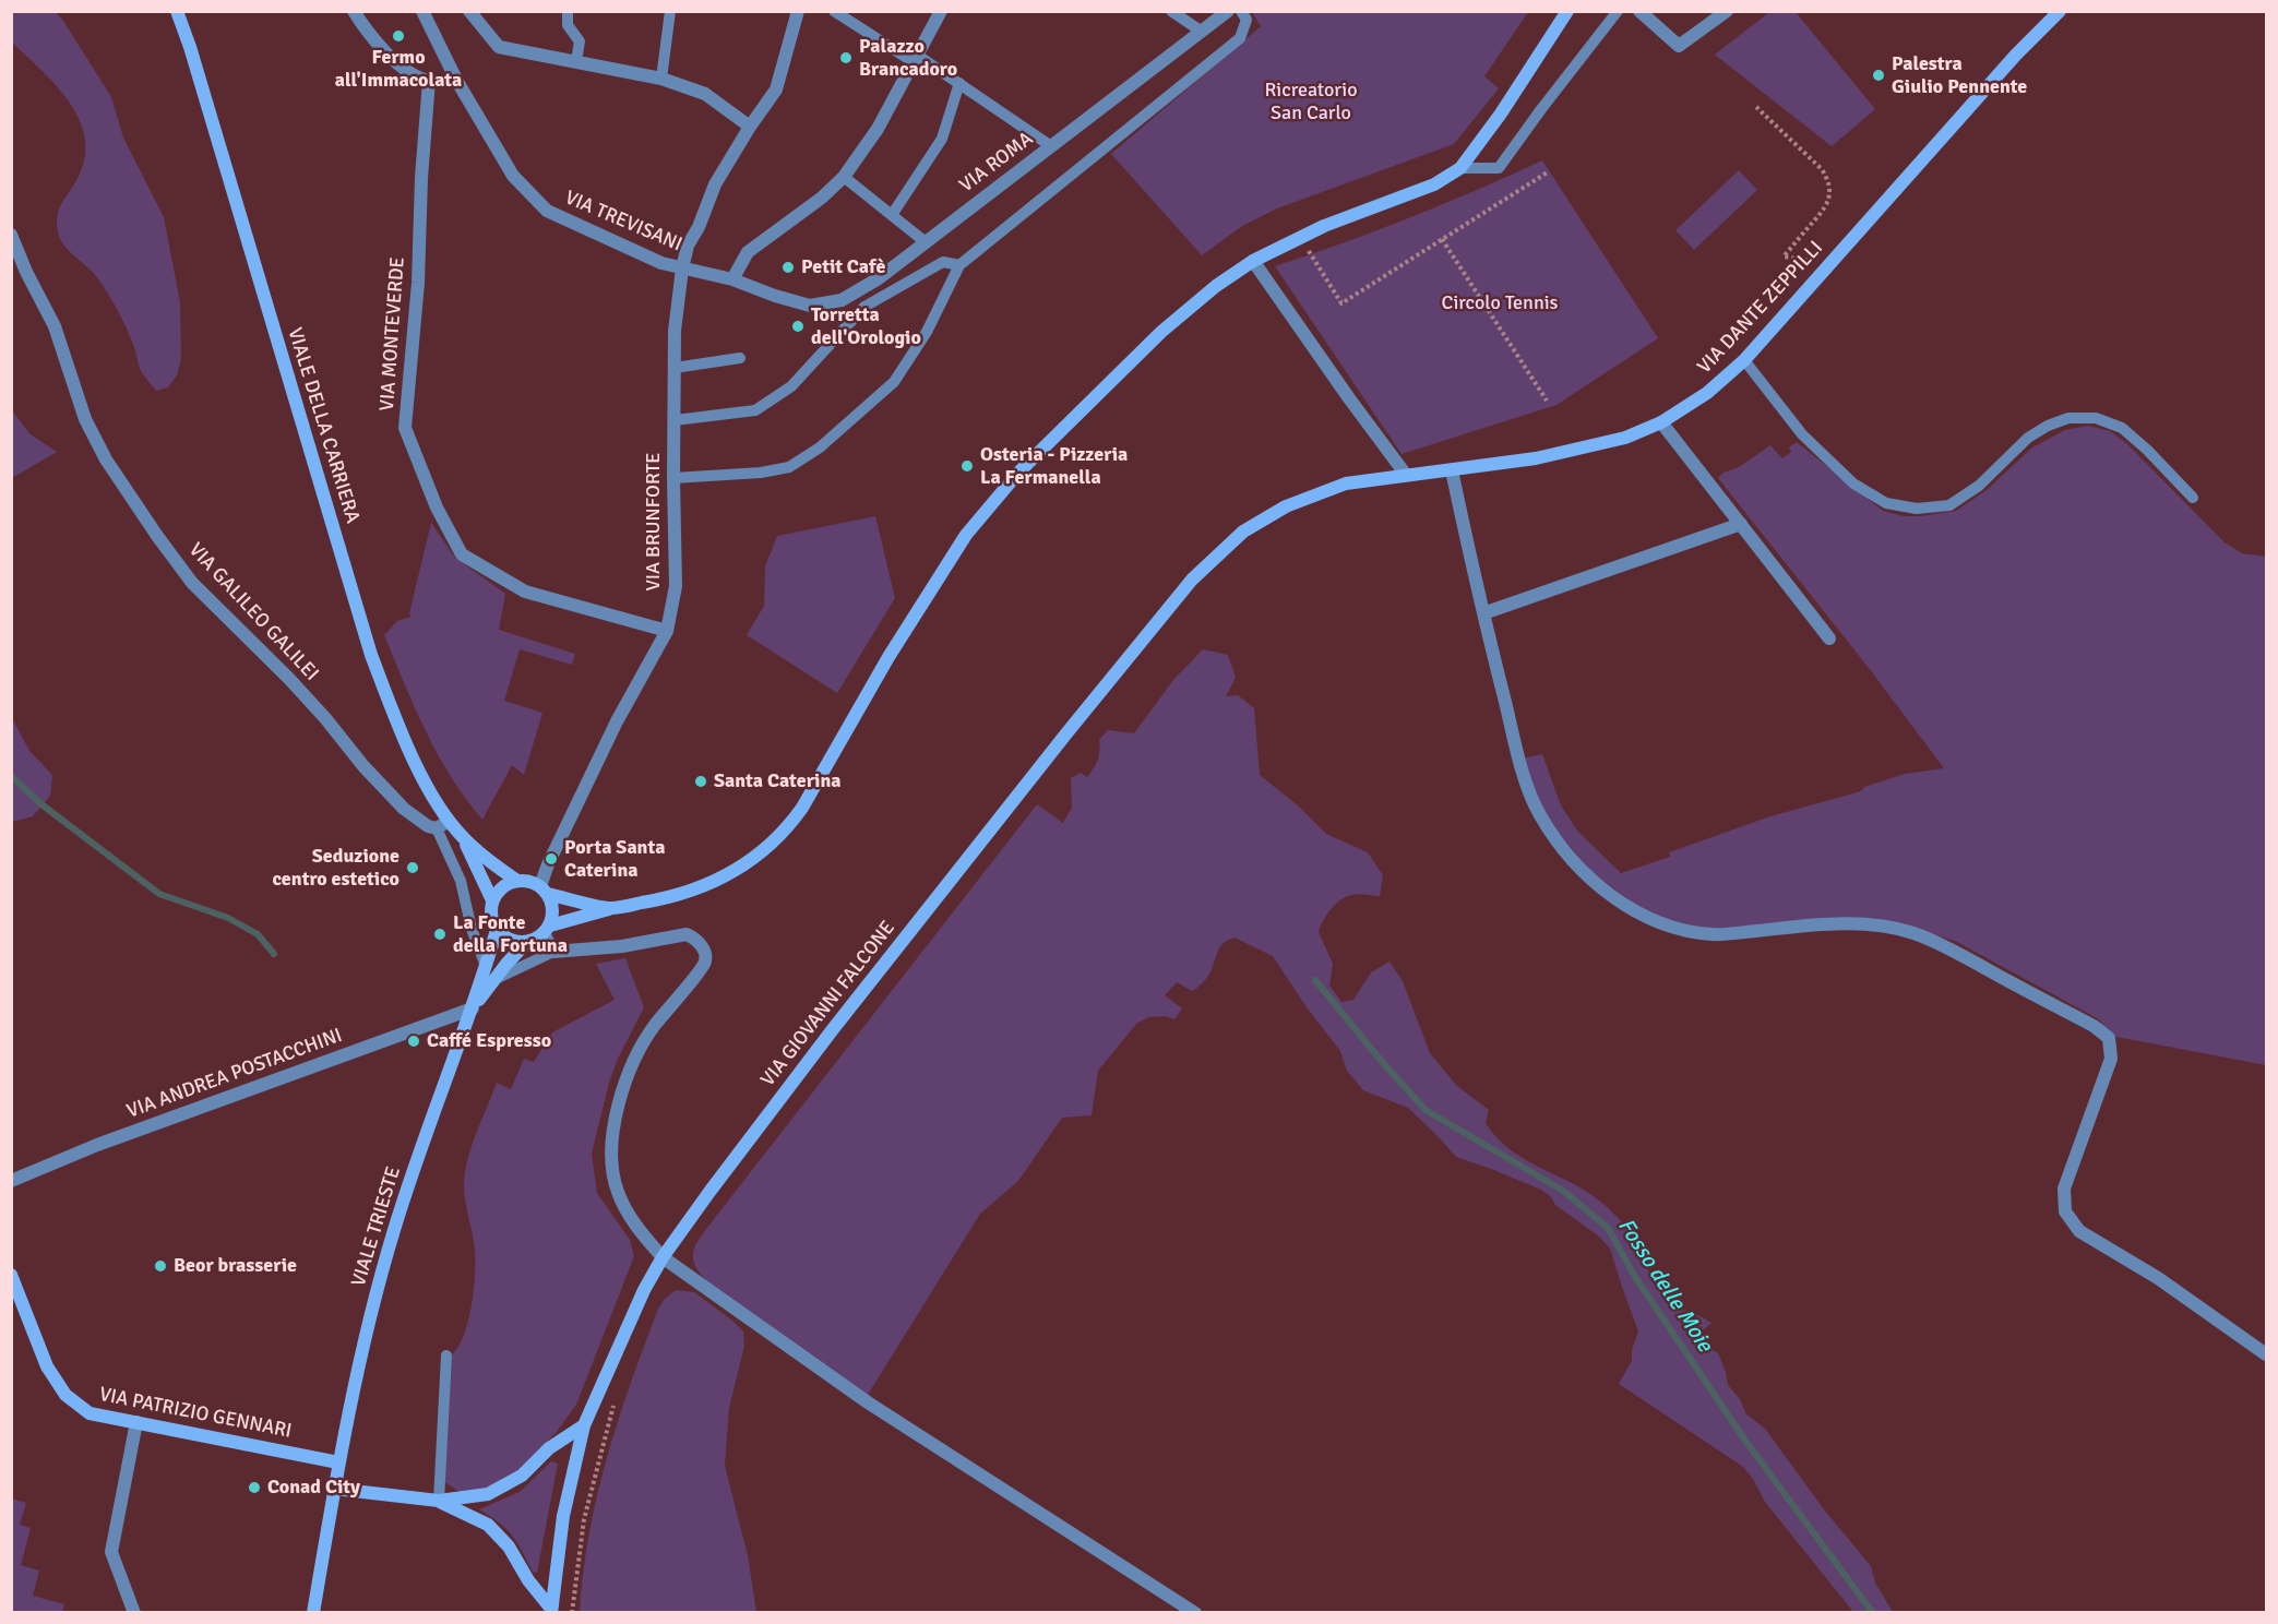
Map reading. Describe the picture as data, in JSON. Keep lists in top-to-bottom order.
{
  "streets": {
    "main road": [
      "VIA DANTE ZEPPILLI",
      "VIALE DELLA CARRIERA",
      "VIA GIOVANNI FALCONE",
      "VIALE TRIESTE",
      "VIA PATRIZIO GENNARI"
    ],
    "street": [
      "VIA ROMA",
      "VIA TREVISANI",
      "VIA MONTEVERDE",
      "VIA BRUNFORTE",
      "VIA GALILEO GALILEI",
      "VIA ANDREA POSTACCHINI"
    ]
  },
  "crossings": [
    ["VIA ROMA", "VIA TREVISANI"],
    ["VIA TREVISANI", "VIA BRUNFORTE"],
    ["VIA DANTE ZEPPILLI", "VIA GIOVANNI FALCONE"],
    ["VIA MONTEVERDE", "VIA BRUNFORTE"],
    ["VIALE DELLA CARRIERA", "VIA BRUNFORTE"],
    ["VIALE DELLA CARRIERA", "VIALE TRIESTE"],
    ["VIA BRUNFORTE", "VIALE TRIESTE"],
    ["VIA ANDREA POSTACCHINI", "VIALE TRIESTE"],
    ["VIALE TRIESTE", "VIA PATRIZIO GENNARI"]
  ],
  "water": ["Fosso delle Moie"],
  "parks": ["Ricreatorio San Carlo", "Circolo Tennis"],
  "places": [
    "Fermo all'Immacolata",
    "Palazzo Brancadoro",
    "Palestra Giulio Pennente",
    "Petit Cafè",
    "Torretta dell'Orologio",
    "Osteria - Pizzeria La Fermanella",
    "Santa Caterina",
    "Porta Santa Caterina",
    "Seduzione centro estetico",
    "La Fonte della Fortuna",
    "Caffé Espresso",
    "Beor brasserie",
    "Conad City"
  ]
}
